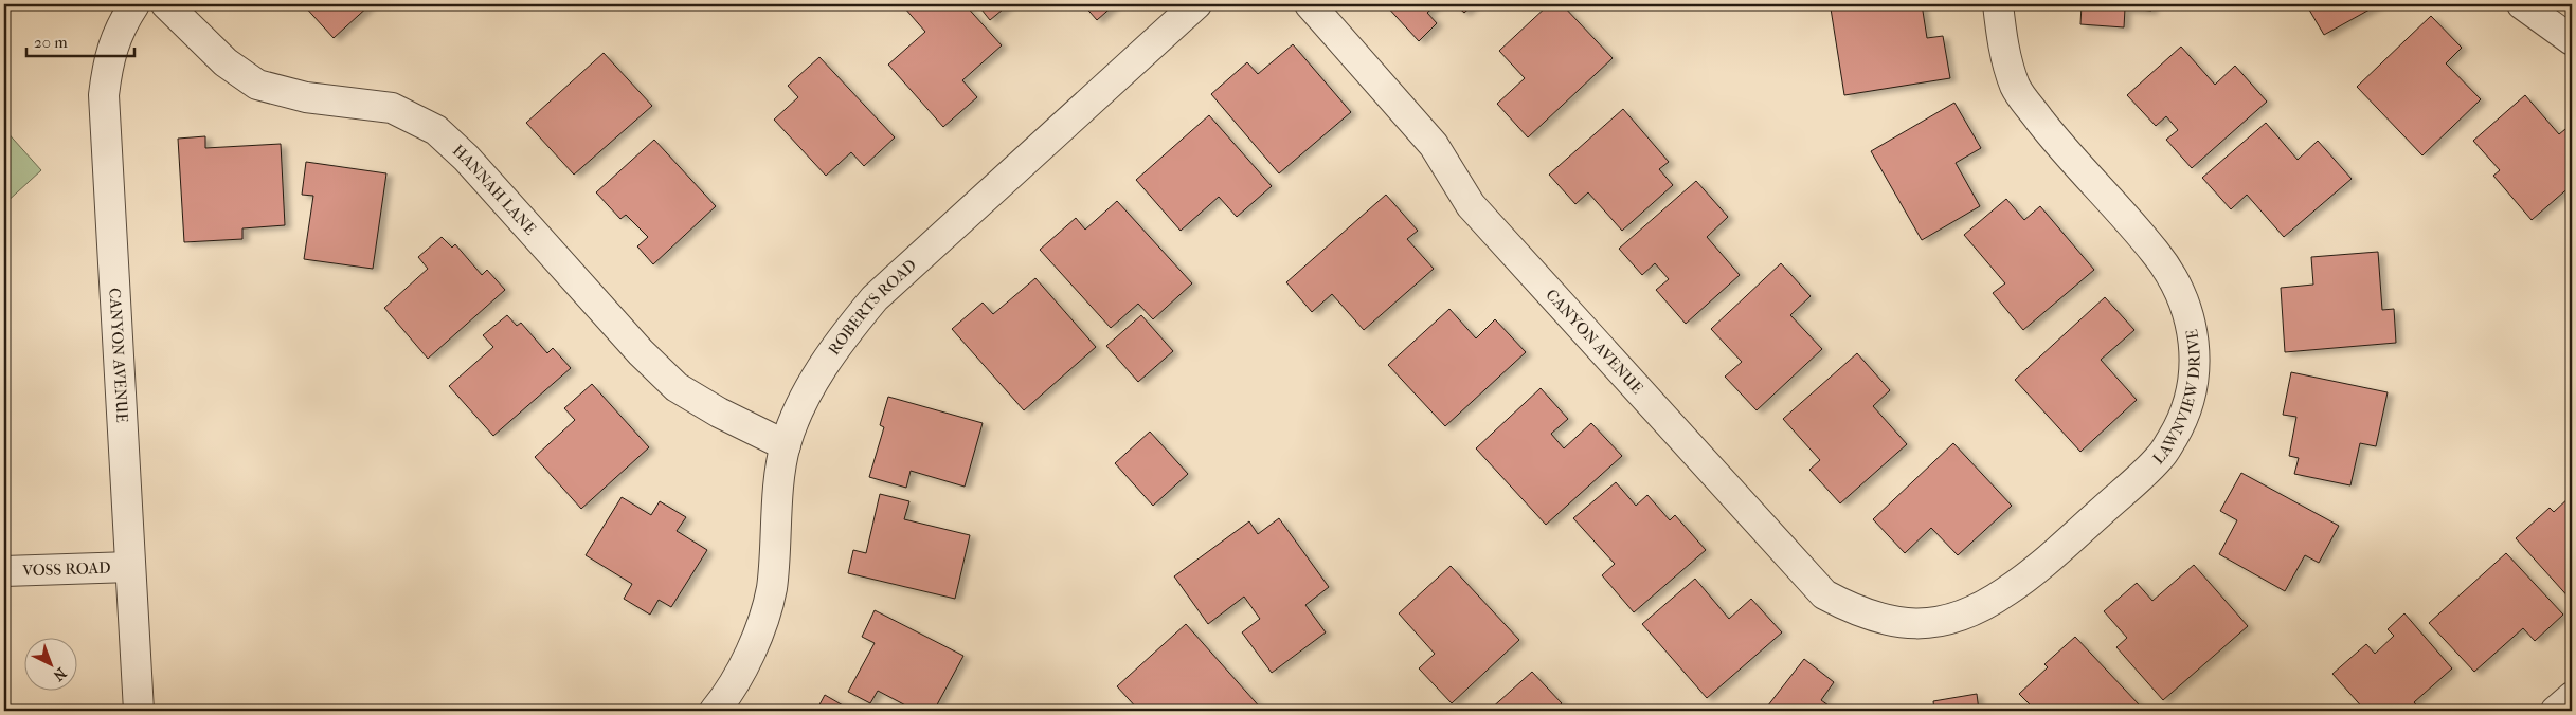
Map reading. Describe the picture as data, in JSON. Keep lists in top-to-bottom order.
{
  "streets": {
    "street": [
      "HANNAH LANE",
      "ROBERTS ROAD",
      "CANYON AVENUE",
      "LAWNVIEW DRIVE",
      "VOSS ROAD"
    ]
  },
  "crossings": [
    ["HANNAH LANE", "ROBERTS ROAD"],
    ["CANYON AVENUE", "LAWNVIEW DRIVE"],
    ["CANYON AVENUE", "VOSS ROAD"]
  ],
  "scale_bar": "20 m",
  "north": "bottom right"
}
